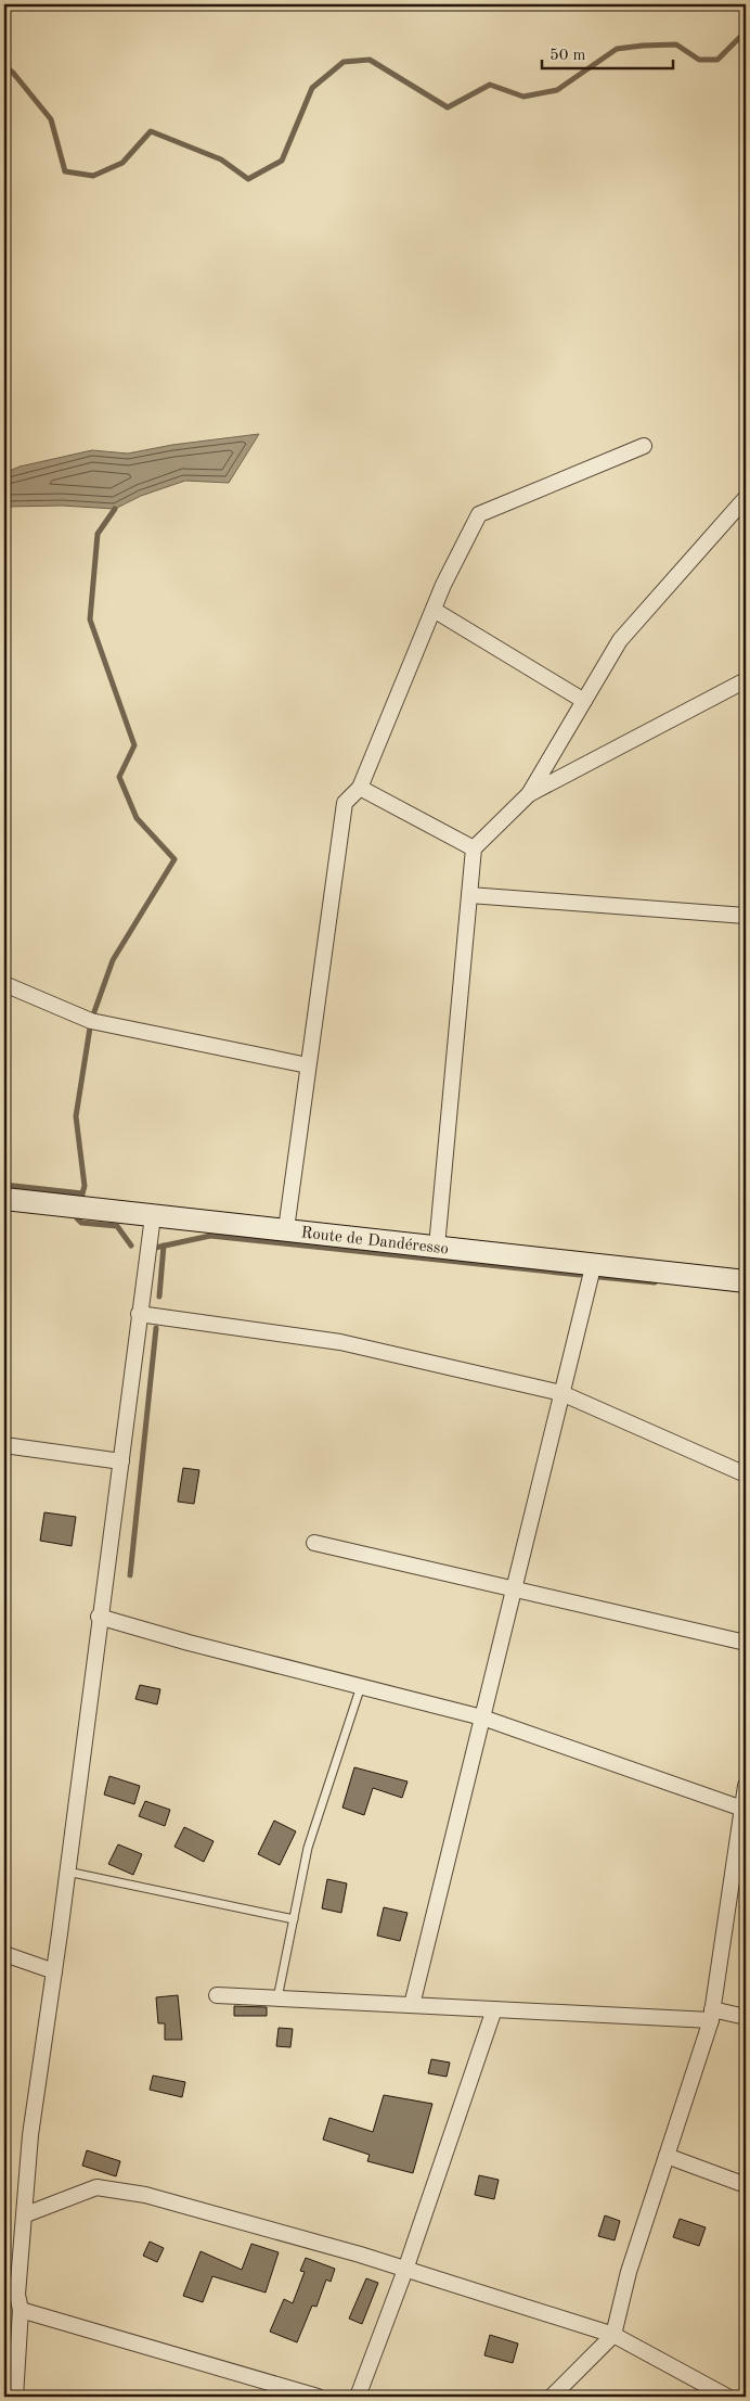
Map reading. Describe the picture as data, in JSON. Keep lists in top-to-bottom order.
{
  "streets": {
    "street": ["Route de Dandéresso"]
  },
  "scale_bar": "50 m"
}
